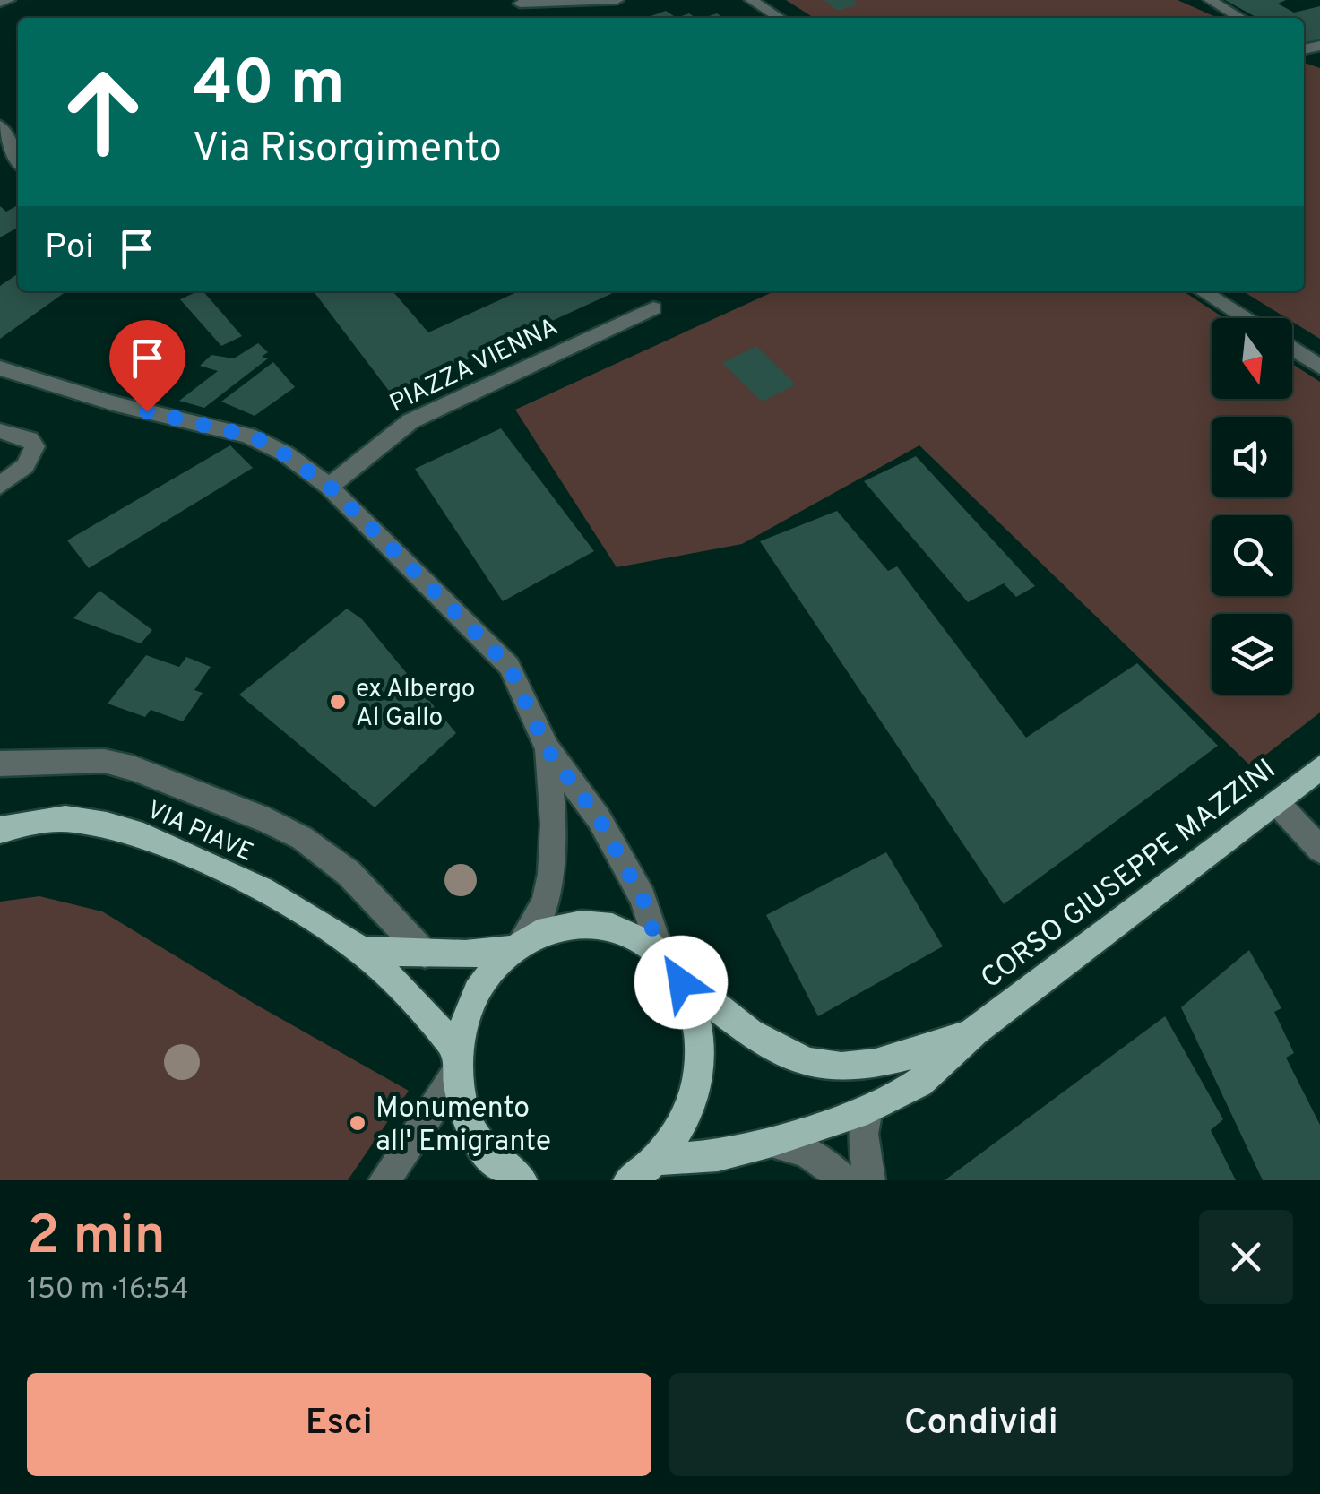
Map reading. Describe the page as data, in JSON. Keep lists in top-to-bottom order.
{
  "streets": {
    "main road": ["VIA PIAVE", "CORSO GIUSEPPE MAZZINI"],
    "street": ["PIAZZA VIENNA"]
  },
  "crossings": [
    ["VIA PIAVE", "CORSO GIUSEPPE MAZZINI"]
  ],
  "places": ["ex Albergo Al Gallo", "Monumento all' Emigrante"],
  "north": "bottom",
  "page": {
    "turn": ["40 m", "Via Risorgimento"],
    "then": "Poi",
    "heading": ["2 min", "150 m · 16:54"],
    "buttons": ["Esci", "Condividi"]
  }
}
